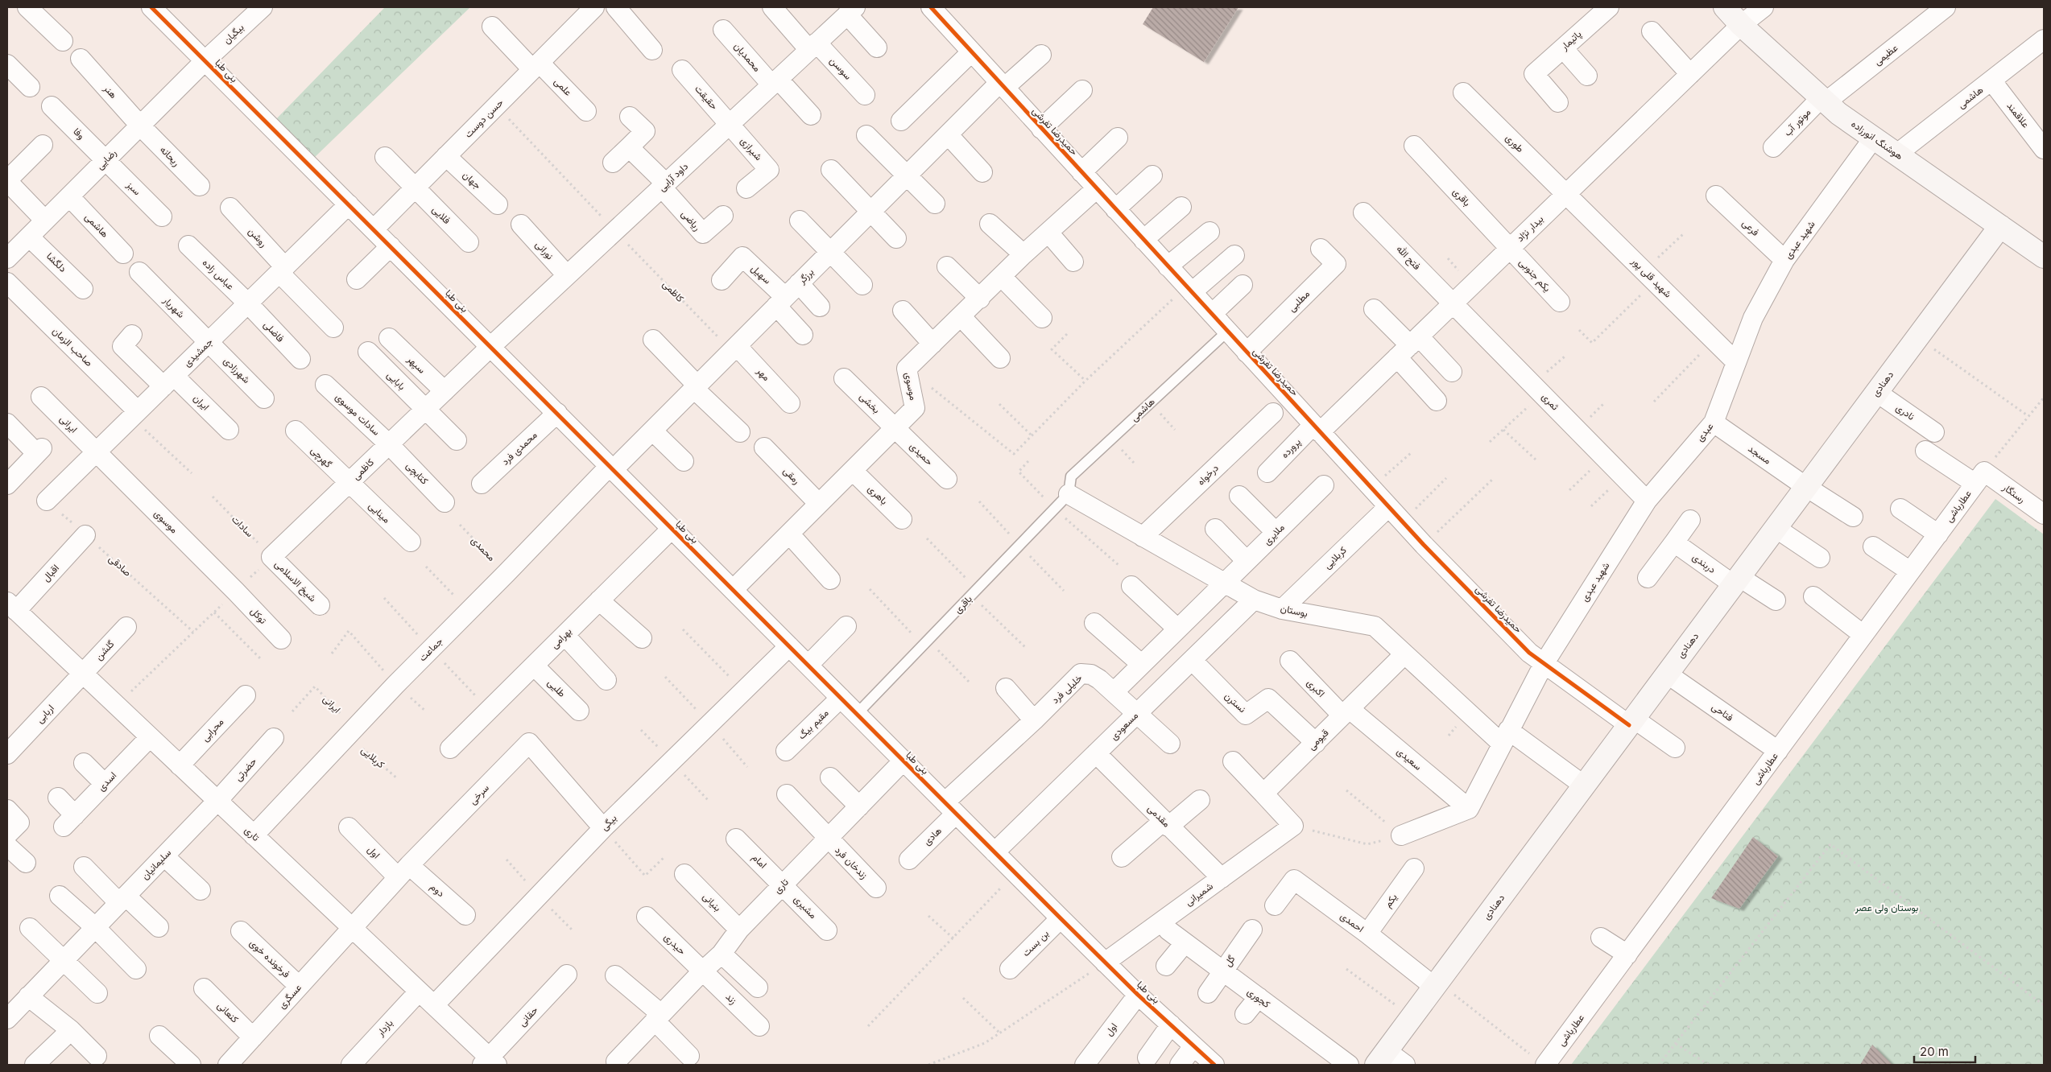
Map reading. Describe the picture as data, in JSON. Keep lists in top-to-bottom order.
{
  "streets": {
    "main road": ["هوشنگ انورزاده", "دهنادی"],
    "street": [
      "بیگیان",
      "پاتیمار",
      "عظیمی",
      "محمدیان",
      "سوسن",
      "بنی طبا",
      "علمی",
      "هنر",
      "حقیقت",
      "هاشمی",
      "علاقمند",
      "حسن دوست",
      "موتور آب",
      "حمیدرضا تفرشی",
      "وفا",
      "طوری",
      "شیرازی",
      "ریحانه",
      "رضایی",
      "داود آرایی",
      "جهان",
      "سبز",
      "باقری",
      "فلایی",
      "ریاضی",
      "فرعی",
      "بیدار نژاد",
      "روشن",
      "شهید عبدی",
      "نورانی",
      "فتح الله",
      "دلگشا",
      "عباس زاده",
      "سهیل",
      "یکم جنوبی",
      "برزگر",
      "شهید قلی پور",
      "کاظمی",
      "مطلبی",
      "شهریار",
      "فاضلی",
      "صاحب الزمان",
      "جمشیدی",
      "سپهر",
      "شهرزادی",
      "مهر",
      "بابایی",
      "موسوی",
      "ثمری",
      "ایران",
      "بخشی",
      "نادری",
      "سادات موسوی",
      "ایرانی",
      "عبدی",
      "محمدی فرد",
      "پرورده",
      "حمیدی",
      "مسجد",
      "گهرچی",
      "کتابچی",
      "درخواه",
      "رمقی",
      "رستگار",
      "باهری",
      "عطارباشی",
      "مینایی",
      "ملایری",
      "کربلایی",
      "دربندی",
      "اقبال",
      "شیخ الاسلامی",
      "بوستان",
      "توکل",
      "بهرامی",
      "جماعت",
      "گلشن",
      "طلیی",
      "اکبری",
      "خلیلی فرد",
      "نسترن",
      "فتاحی",
      "اربابی",
      "مقیم بیگ",
      "مسعودی",
      "محرابی",
      "قیومی",
      "سعیدی",
      "حضرتی",
      "اسدی",
      "سرخی",
      "مقدمی",
      "بیگی",
      "تاری",
      "هادی",
      "اول",
      "امام",
      "زندخان فرد",
      "سلیمانیان",
      "دوم",
      "شمیرانی",
      "یکم",
      "بنیانی",
      "مشیری",
      "احمدی",
      "بن بست",
      "حیدری",
      "فرخونده خوی",
      "گل",
      "عسگری",
      "کجوری",
      "زند",
      "کنعانی",
      "حقانی",
      "بازدار"
    ],
    "path": ["سادات", "محمدی", "صادقی"]
  },
  "crossings": [
    ["بیگیان", "بنی طبا"],
    ["بیگیان", "رضایی"],
    ["عظیمی", "موتور آب"],
    ["عظیمی", "هوشنگ انورزاده"],
    ["محمدیان", "داود آرایی"],
    ["سوسن", "داود آرایی"],
    ["بنی طبا", "حسن دوست"],
    ["بنی طبا", "رضایی"],
    ["بنی طبا", "داود آرایی"],
    ["بنی طبا", "باقری"],
    ["بنی طبا", "برزگر"],
    ["بنی طبا", "کاظمی"],
    ["بنی طبا", "جمشیدی"],
    ["بنی طبا", "موسوی"],
    ["بنی طبا", "محمدی فرد"],
    ["بنی طبا", "بهرامی"],
    ["بنی طبا", "جماعت"],
    ["بنی طبا", "خلیلی فرد"],
    ["بنی طبا", "مقیم بیگ"],
    ["بنی طبا", "مسعودی"],
    ["بنی طبا", "بیگی"],
    ["بنی طبا", "تاری"],
    ["بنی طبا", "هادی"],
    ["بنی طبا", "اول"],
    ["بنی طبا", "شمیرانی"],
    ["بنی طبا", "بن بست"],
    ["علمی", "حسن دوست"],
    ["هنر", "ریحانه"],
    ["هنر", "رضایی"],
    ["حقیقت", "شیرازی"],
    ["حقیقت", "داود آرایی"],
    ["هاشمی", "علاقمند"],
    ["هاشمی", "حمیدرضا تفرشی"],
    ["هاشمی", "هوشنگ انورزاده"],
    ["هاشمی", "رضایی"],
    ["هاشمی", "باقری"],
    ["هاشمی", "بوستان"],
    ["حسن دوست", "جهان"],
    ["حسن دوست", "فلایی"],
    ["حسن دوست", "کاظمی"],
    ["موتور آب", "هوشنگ انورزاده"],
    ["حمیدرضا تفرشی", "بیدار نژاد"],
    ["حمیدرضا تفرشی", "شهید عبدی"],
    ["حمیدرضا تفرشی", "برزگر"],
    ["حمیدرضا تفرشی", "مطلبی"],
    ["حمیدرضا تفرشی", "دهنادی"],
    ["حمیدرضا تفرشی", "موسوی"],
    ["حمیدرضا تفرشی", "پرورده"],
    ["حمیدرضا تفرشی", "کربلایی"],
    ["وفا", "رضایی"],
    ["وفا", "سبز"],
    ["هوشنگ انورزاده", "بیدار نژاد"],
    ["هوشنگ انورزاده", "شهید عبدی"],
    ["هوشنگ انورزاده", "دهنادی"],
    ["طوری", "بیدار نژاد"],
    ["طوری", "شهید قلی پور"],
    ["شیرازی", "داود آرایی"],
    ["ریحانه", "رضایی"],
    ["رضایی", "سبز"],
    ["رضایی", "دلگشا"],
    ["داود آرایی", "ریاضی"],
    ["داود آرایی", "نورانی"],
    ["داود آرایی", "کاظمی"],
    ["باقری", "بیدار نژاد"],
    ["باقری", "یکم جنوبی"],
    ["باقری", "بوستان"],
    ["فرعی", "شهید عبدی"],
    ["بیدار نژاد", "فتح الله"],
    ["بیدار نژاد", "یکم جنوبی"],
    ["بیدار نژاد", "شهید قلی پور"],
    ["بیدار نژاد", "ثمری"],
    ["بیدار نژاد", "پرورده"],
    ["روشن", "جمشیدی"],
    ["شهید عبدی", "شهید قلی پور"],
    ["شهید عبدی", "ثمری"],
    ["شهید عبدی", "عبدی"],
    ["فتح الله", "ثمری"],
    ["عباس زاده", "فاضلی"],
    ["عباس زاده", "جمشیدی"],
    ["سهیل", "برزگر"],
    ["برزگر", "کاظمی"],
    ["برزگر", "مهر"],
    ["برزگر", "جماعت"],
    ["شهید قلی پور", "عبدی"],
    ["کاظمی", "سپهر"],
    ["کاظمی", "مهر"],
    ["کاظمی", "بابایی"],
    ["کاظمی", "سادات موسوی"],
    ["کاظمی", "گهرچی"],
    ["کاظمی", "کتابچی"],
    ["کاظمی", "مینایی"],
    ["کاظمی", "سادات"],
    ["کاظمی", "شیخ الاسلامی"],
    ["شهریار", "جمشیدی"],
    ["شهریار", "شهرزادی"],
    ["فاضلی", "جمشیدی"],
    ["صاحب الزمان", "جمشیدی"],
    ["جمشیدی", "شهرزادی"],
    ["جمشیدی", "موسوی"],
    ["جمشیدی", "ایران"],
    ["جمشیدی", "ایرانی"],
    ["جمشیدی", "صادقی"],
    ["دهنادی", "نادری"],
    ["دهنادی", "مسجد"],
    ["دهنادی", "دربندی"],
    ["دهنادی", "بوستان"],
    ["دهنادی", "فتاحی"],
    ["دهنادی", "احمدی"],
    ["موسوی", "بخشی"],
    ["موسوی", "ایرانی"],
    ["موسوی", "حمیدی"],
    ["موسوی", "رمقی"],
    ["موسوی", "باهری"],
    ["موسوی", "توکل"],
    ["ثمری", "عبدی"],
    ["بخشی", "حمیدی"],
    ["سادات موسوی", "کتابچی"],
    ["ایرانی", "کربلایی"],
    ["ایرانی", "جماعت"],
    ["عبدی", "مسجد"],
    ["گهرچی", "مینایی"],
    ["درخواه", "بوستان"],
    ["رستگار", "عطارباشی"],
    ["عطارباشی", "فتاحی"],
    ["سادات", "شیخ الاسلامی"],
    ["ملایری", "بوستان"],
    ["محمدی", "جماعت"],
    ["کربلایی", "بوستان"],
    ["کربلایی", "جماعت"],
    ["صادقی", "اقبال"],
    ["اقبال", "تاری"],
    ["بوستان", "مسعودی"],
    ["بوستان", "قیومی"],
    ["بهرامی", "طلیی"],
    ["جماعت", "تاری"],
    ["گلشن", "اربابی"],
    ["گلشن", "تاری"],
    ["اکبری", "قیومی"],
    ["اکبری", "سعیدی"],
    ["خلیلی فرد", "مسعودی"],
    ["خلیلی فرد", "هادی"],
    ["نسترن", "مسعودی"],
    ["نسترن", "قیومی"],
    ["اربابی", "تاری"],
    ["مسعودی", "مقدمی"],
    ["محرابی", "تاری"],
    ["قیومی", "سعیدی"],
    ["حضرتی", "تاری"],
    ["حضرتی", "سلیمانیان"],
    ["اسدی", "تاری"],
    ["سرخی", "بیگی"],
    ["سرخی", "تاری"],
    ["سرخی", "اول"],
    ["سرخی", "دوم"],
    ["سرخی", "عسگری"],
    ["مقدمی", "شمیرانی"],
    ["بیگی", "تاری"],
    ["تاری", "امام"],
    ["تاری", "زندخان فرد"],
    ["تاری", "سلیمانیان"],
    ["تاری", "بنیانی"],
    ["تاری", "مشیری"],
    ["تاری", "حیدری"],
    ["تاری", "عسگری"],
    ["تاری", "زند"],
    ["تاری", "حقانی"],
    ["تاری", "بازدار"],
    ["اول", "دوم"],
    ["امام", "مشیری"],
    ["یکم", "احمدی"],
    ["حیدری", "زند"],
    ["فرخونده خوی", "عسگری"],
    ["گل", "کجوری"],
    ["عسگری", "کنعانی"]
  ],
  "parks": ["بوستان ولی عصر"],
  "scale_bar": "20 m"
}
